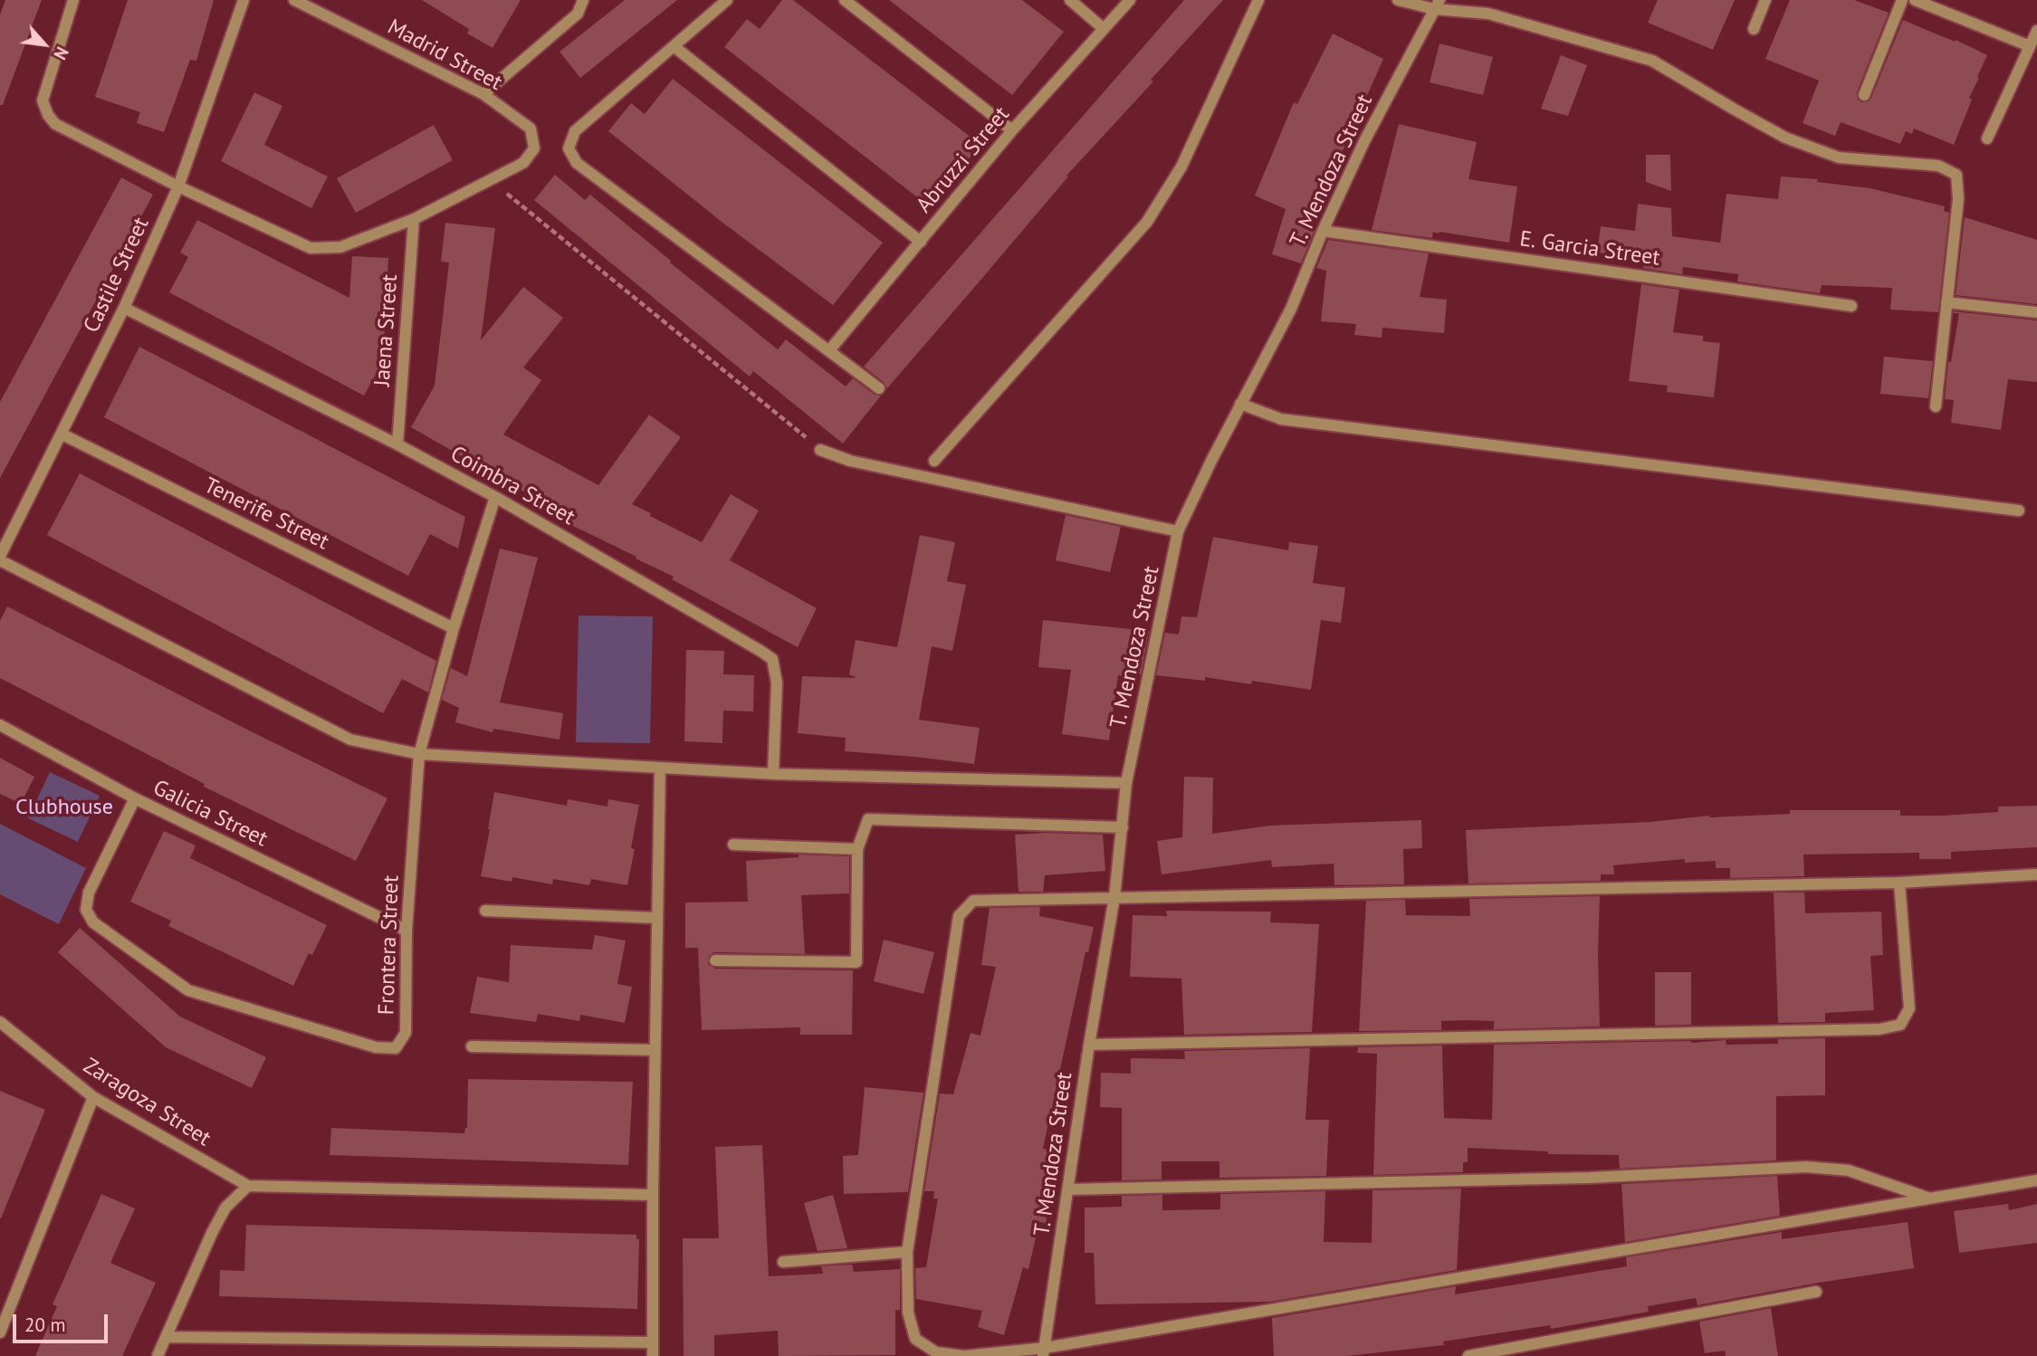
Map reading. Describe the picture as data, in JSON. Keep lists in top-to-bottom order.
{
  "streets": {
    "street": [
      "Madrid Street",
      "Abruzzi Street",
      "T. Mendoza Street",
      "E. Garcia Street",
      "Castile Street",
      "Jaena Street",
      "Coimbra Street",
      "Tenerife Street",
      "Galicia Street",
      "Frontera Street",
      "Zaragoza Street"
    ]
  },
  "crossings": [
    ["Madrid Street", "Castile Street"],
    ["Madrid Street", "Jaena Street"],
    ["T. Mendoza Street", "E. Garcia Street"],
    ["Castile Street", "Coimbra Street"],
    ["Castile Street", "Tenerife Street"],
    ["Jaena Street", "Coimbra Street"],
    ["Coimbra Street", "Frontera Street"],
    ["Tenerife Street", "Frontera Street"],
    ["Galicia Street", "Frontera Street"]
  ],
  "parks": ["Clubhouse"],
  "scale_bar": "20 m",
  "north": "bottom right"
}
